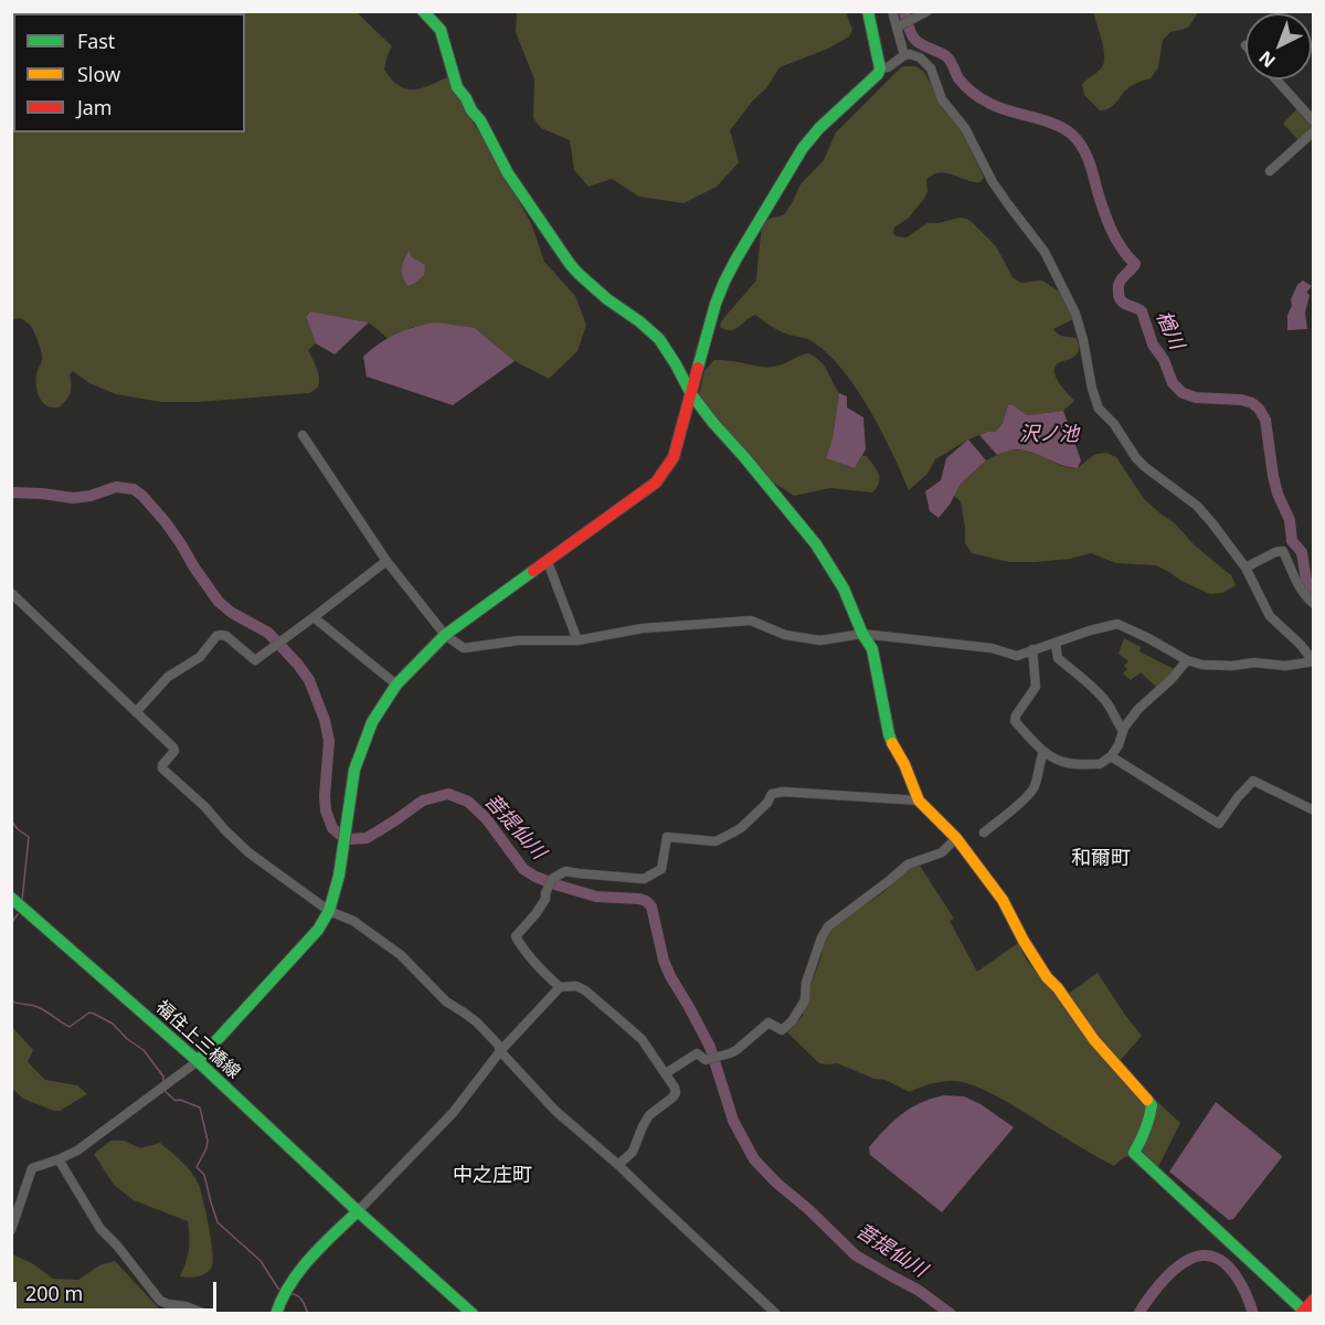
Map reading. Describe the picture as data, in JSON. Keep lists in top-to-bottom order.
{
  "streets": {
    "main road": ["福住上三橋線"]
  },
  "districts": ["和爾町", "中之庄町"],
  "water": ["楢川", "沢ノ池", "菩提仙川"],
  "legend": ["Fast", "Slow", "Jam"],
  "scale_bar": "200 m",
  "north": "bottom left"
}
